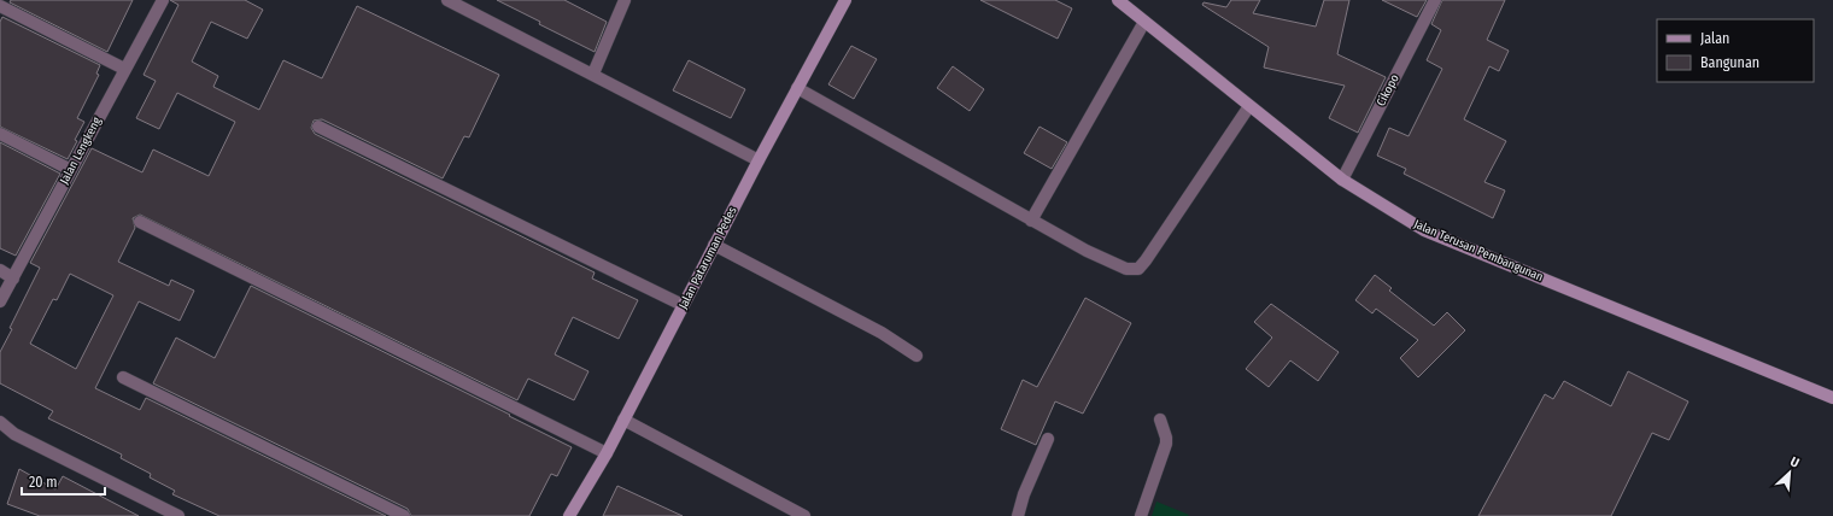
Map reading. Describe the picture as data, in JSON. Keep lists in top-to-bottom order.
{
  "streets": {
    "street": [
      "Cikopo",
      "Jalan Lengkeng",
      "Jalan Terusan Pembangunan",
      "Jalan Pataruman Pedes"
    ]
  },
  "crossings": [
    ["Cikopo", "Jalan Terusan Pembangunan"]
  ],
  "legend": ["Jalan", "Bangunan"],
  "scale_bar": "20 m",
  "north": "top right"
}
